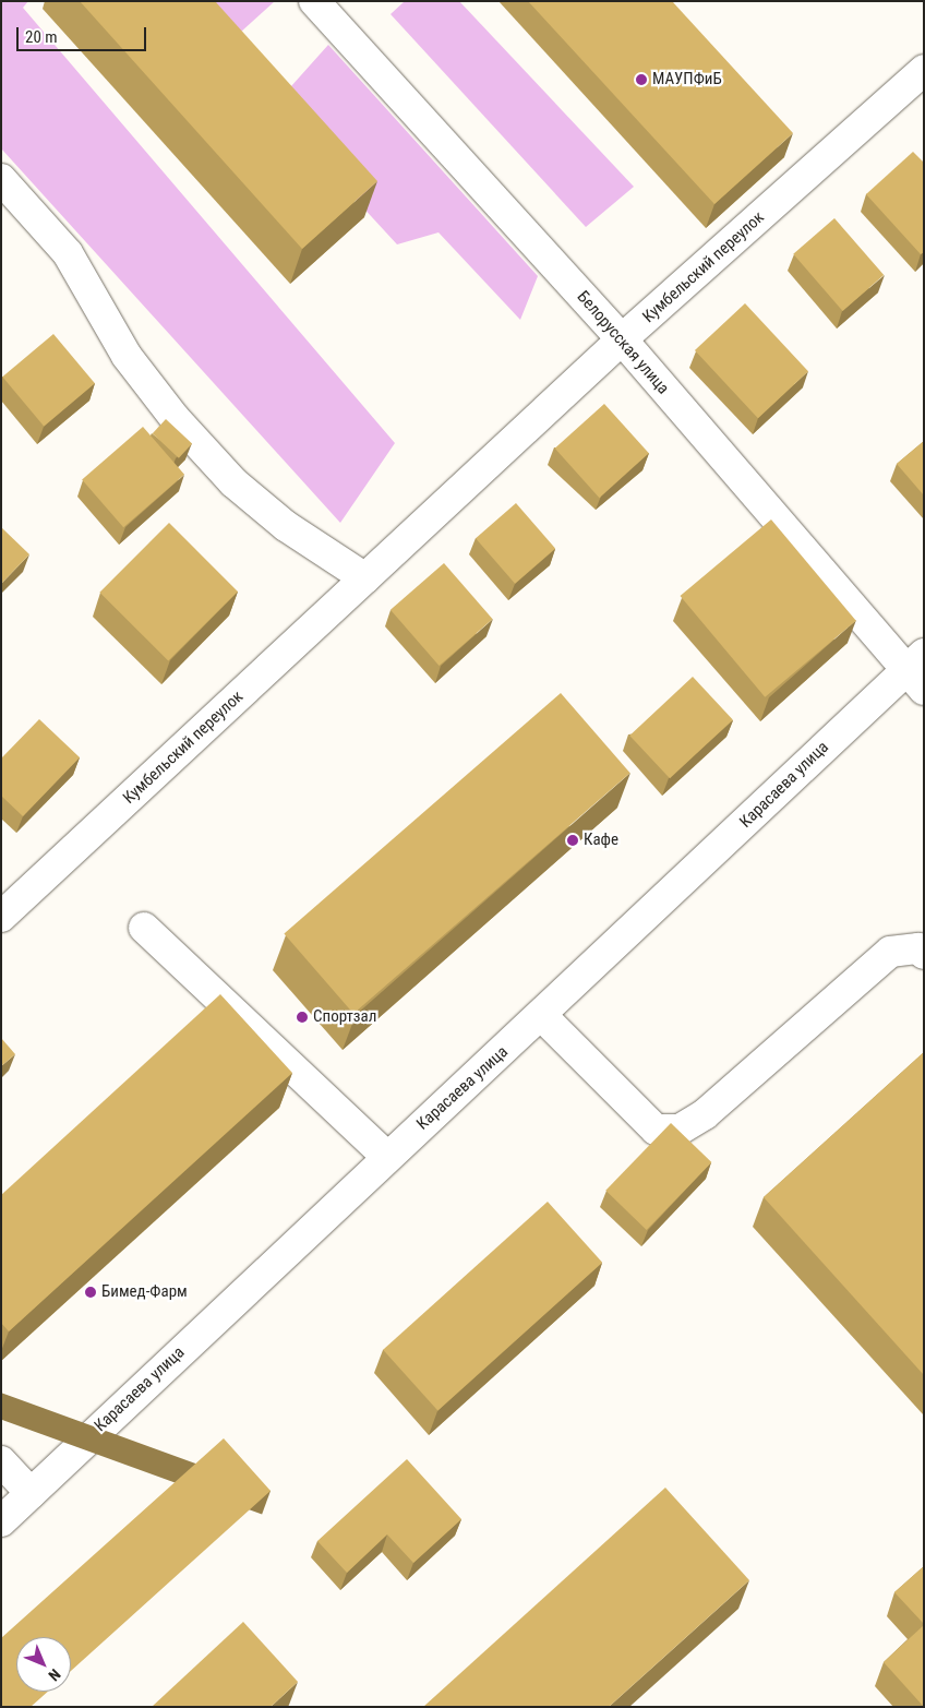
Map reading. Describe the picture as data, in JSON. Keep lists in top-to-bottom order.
{
  "streets": {
    "street": ["Кумбельский переулок", "Белорусская улица", "Карасаева улица"]
  },
  "crossings": [
    ["Кумбельский переулок", "Белорусская улица"],
    ["Белорусская улица", "Карасаева улица"]
  ],
  "places": [
    "МАУПФиБ",
    "Кафе",
    "Спортзал",
    "Бимед-Фарм"
  ],
  "scale_bar": "20 m",
  "north": "bottom right"
}
